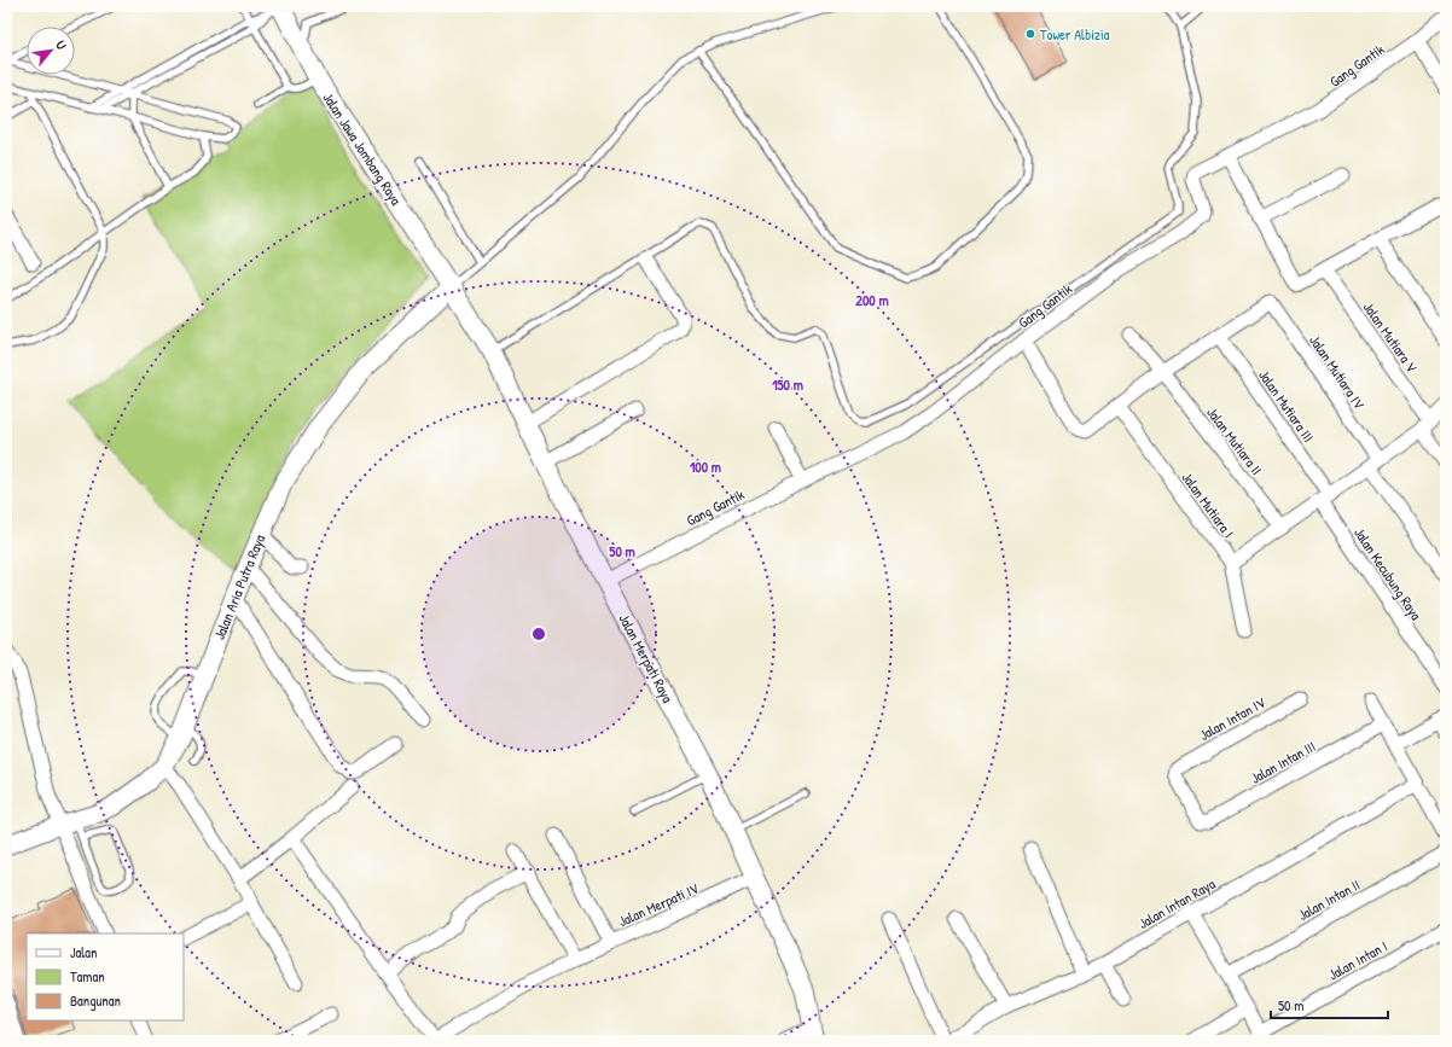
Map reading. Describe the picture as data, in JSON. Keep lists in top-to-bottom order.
{
  "streets": {
    "main road": ["Jalan Jawa Jombang Raya", "Jalan Aria Putra Raya", "Jalan Merpati Raya"],
    "street": [
      "Gang Gantik",
      "Jalan Mutiara V",
      "Jalan Mutiara IV",
      "Jalan Mutiara III",
      "Jalan Mutiara II",
      "Jalan Mutiara I",
      "Jalan Kecubung Raya",
      "Jalan Intan IV",
      "Jalan Intan III",
      "Jalan Intan II",
      "Jalan Intan Raya",
      "Jalan Merpati IV",
      "Jalan Intan I"
    ]
  },
  "crossings": [
    ["Gang Gantik", "Jalan Merpati Raya"],
    ["Jalan Jawa Jombang Raya", "Jalan Aria Putra Raya"],
    ["Jalan Jawa Jombang Raya", "Jalan Merpati Raya"],
    ["Jalan Mutiara IV", "Jalan Mutiara III"],
    ["Jalan Mutiara III", "Jalan Kecubung Raya"],
    ["Jalan Aria Putra Raya", "Jalan Merpati Raya"],
    ["Jalan Merpati Raya", "Jalan Merpati IV"],
    ["Jalan Intan IV", "Jalan Intan III"]
  ],
  "places": ["Tower Albizia"],
  "legend": ["Jalan", "Taman", "Bangunan"],
  "scale_bar": "50 m",
  "north": "top right",
  "rings": [
    "200 m",
    "150 m",
    "100 m",
    "50 m"
  ]
}
